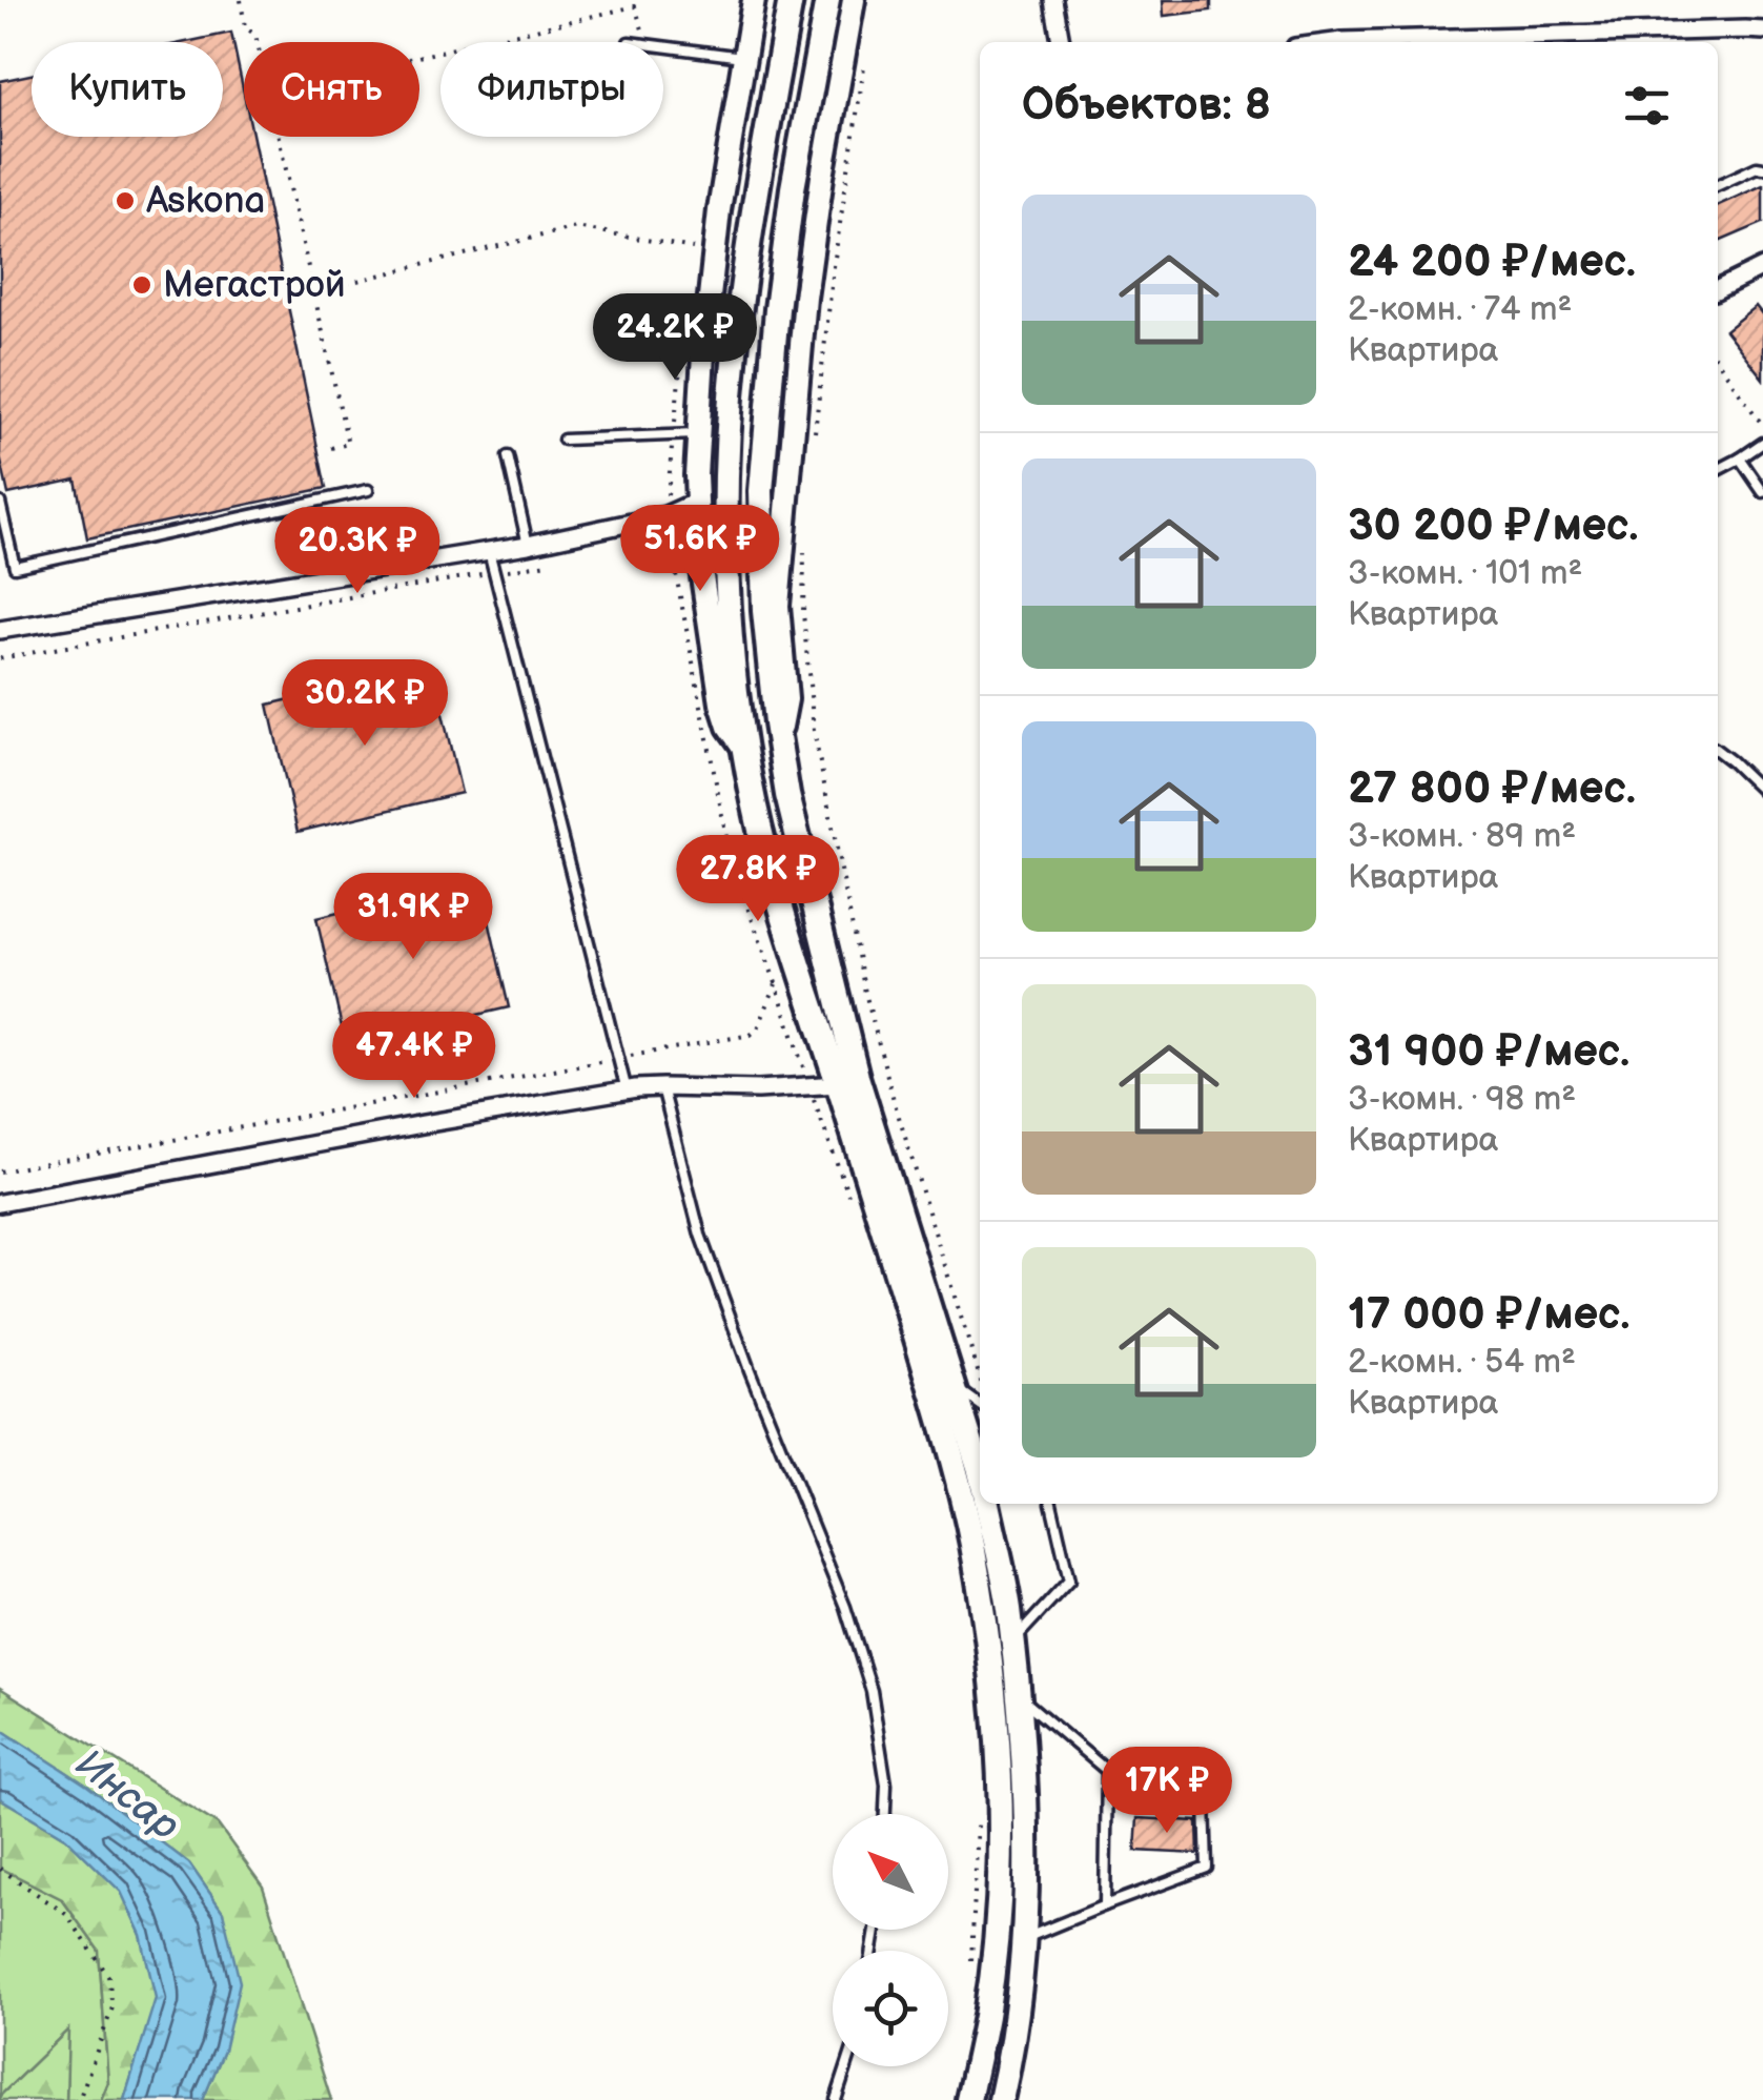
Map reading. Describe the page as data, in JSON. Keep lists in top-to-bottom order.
{
  "water": ["Инсар"],
  "places": ["Askona", "Мегастрой"],
  "north": "top left",
  "page": {
    "chip": ["Купить", "Снять", "Фильтры"],
    "heading": "Объектов: 8",
    "list": [
      {
        "name": "24 200 ₽/мес.",
        "note": "2-комн. · 74 m² · Квартира"
      },
      {
        "name": "30 200 ₽/мес.",
        "note": "3-комн. · 101 m² · Квартира"
      },
      {
        "name": "27 800 ₽/мес.",
        "note": "3-комн. · 89 m² · Квартира"
      },
      {
        "name": "31 900 ₽/мес.",
        "note": "3-комн. · 98 m² · Квартира"
      },
      {
        "name": "17 000 ₽/мес.",
        "note": "2-комн. · 54 m² · Квартира"
      }
    ],
    "price": [
      "24.2K ₽",
      "51.6K ₽",
      "20.3K ₽",
      "30.2K ₽",
      "27.8K ₽",
      "31.9K ₽",
      "47.4K ₽",
      "17K ₽"
    ]
  }
}
